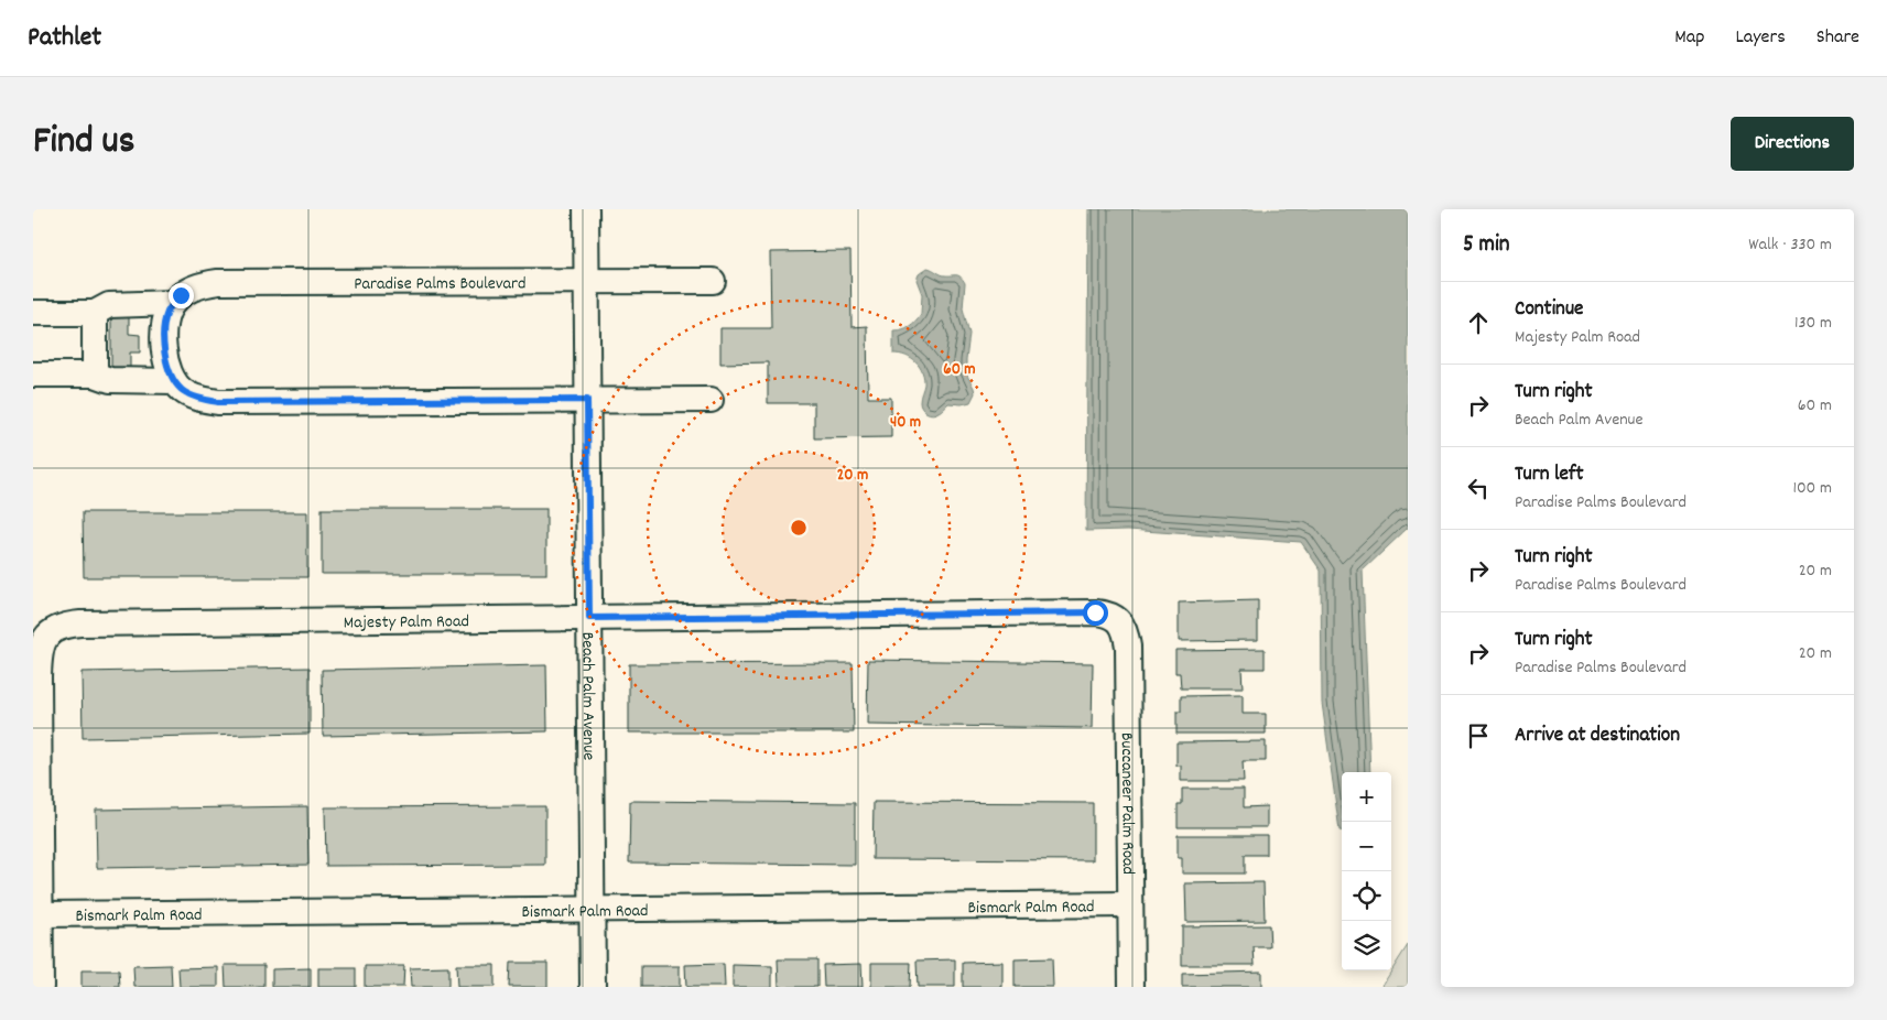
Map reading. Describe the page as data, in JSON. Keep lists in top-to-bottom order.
{
  "streets": {
    "street": [
      "Paradise Palms Boulevard",
      "Majesty Palm Road",
      "Beach Palm Avenue",
      "Buccaneer Palm Road",
      "Bismark Palm Road"
    ]
  },
  "crossings": [
    ["Paradise Palms Boulevard", "Beach Palm Avenue"],
    ["Majesty Palm Road", "Beach Palm Avenue"],
    ["Majesty Palm Road", "Buccaneer Palm Road"],
    ["Majesty Palm Road", "Bismark Palm Road"],
    ["Beach Palm Avenue", "Bismark Palm Road"],
    ["Buccaneer Palm Road", "Bismark Palm Road"]
  ],
  "page": {
    "header": "Pathlet",
    "nav": ["Map", "Layers", "Share"],
    "title": "Find us",
    "buttons": "Directions",
    "heading": ["5 min", "Walk · 330 m"],
    "list": [
      ["Continue", "Majesty Palm Road", "130 m"],
      ["Turn right", "Beach Palm Avenue", "60 m"],
      ["Turn left", "Paradise Palms Boulevard", "100 m"],
      ["Turn right", "Paradise Palms Boulevard", "20 m"],
      ["Turn right", "Paradise Palms Boulevard", "20 m"],
      "Arrive at destination"
    ],
    "map_buttons": ["+", "−"]
  },
  "rings": ["60 m", "40 m", "20 m"]
}
